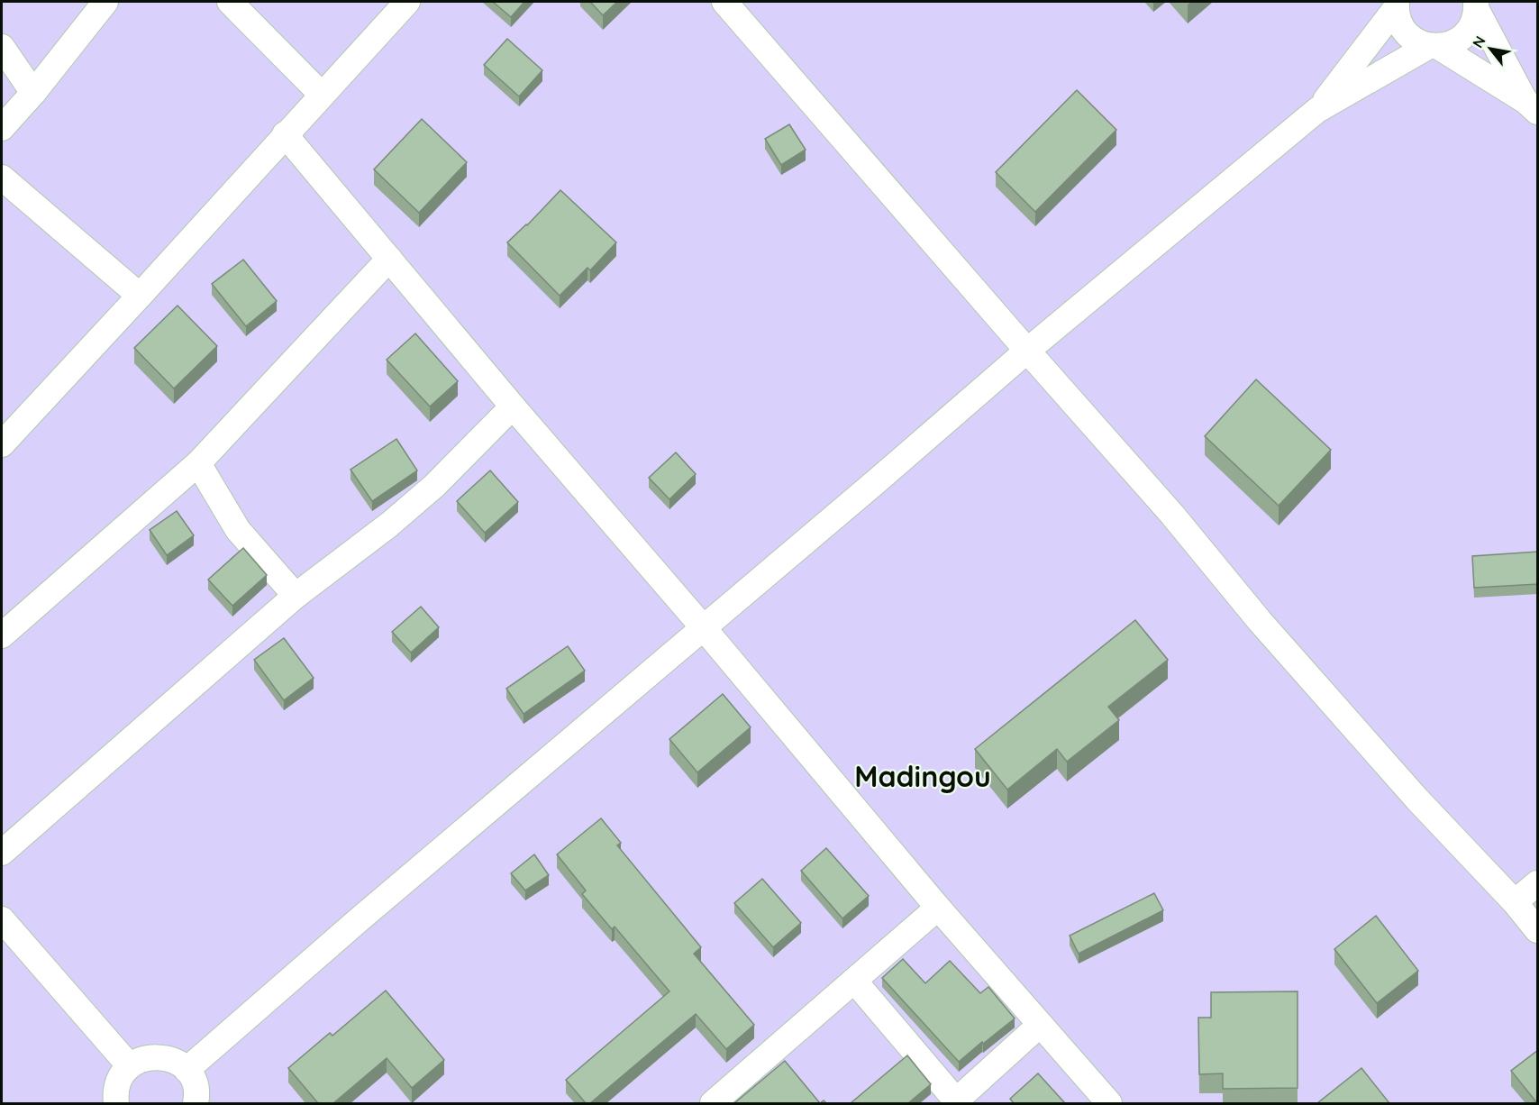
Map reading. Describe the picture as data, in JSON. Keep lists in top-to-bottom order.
{
  "districts": ["Madingou"],
  "north": "top left"
}
